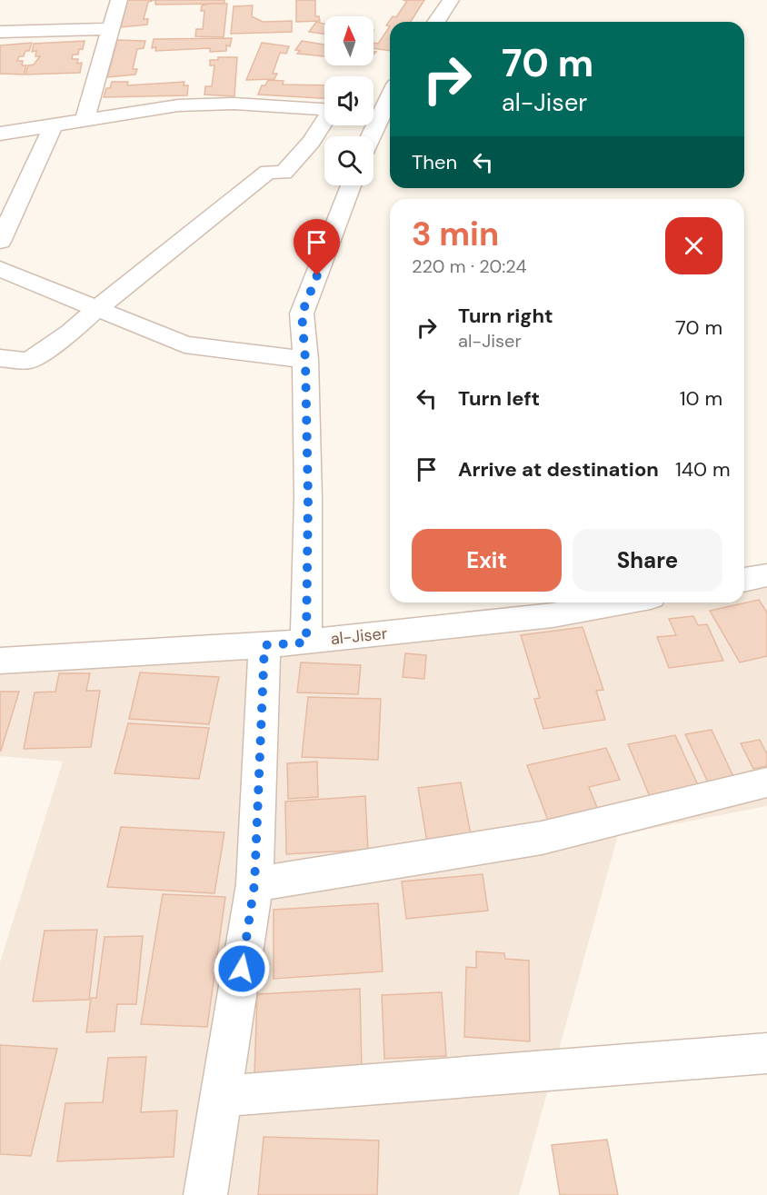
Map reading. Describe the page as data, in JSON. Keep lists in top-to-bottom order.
{
  "streets": {
    "street": ["al-Jiser"]
  },
  "north": "top",
  "page": {
    "turn": ["70 m", "al-Jiser"],
    "then": "Then",
    "heading": ["3 min", "220 m · 20:24"],
    "list": [
      {
        "name": "Turn right",
        "note": "al-Jiser",
        "value": "70 m"
      },
      {
        "name": "Turn left",
        "value": "10 m"
      },
      {
        "name": "Arrive at destination",
        "value": "140 m"
      }
    ],
    "buttons": ["Exit", "Share"]
  }
}
